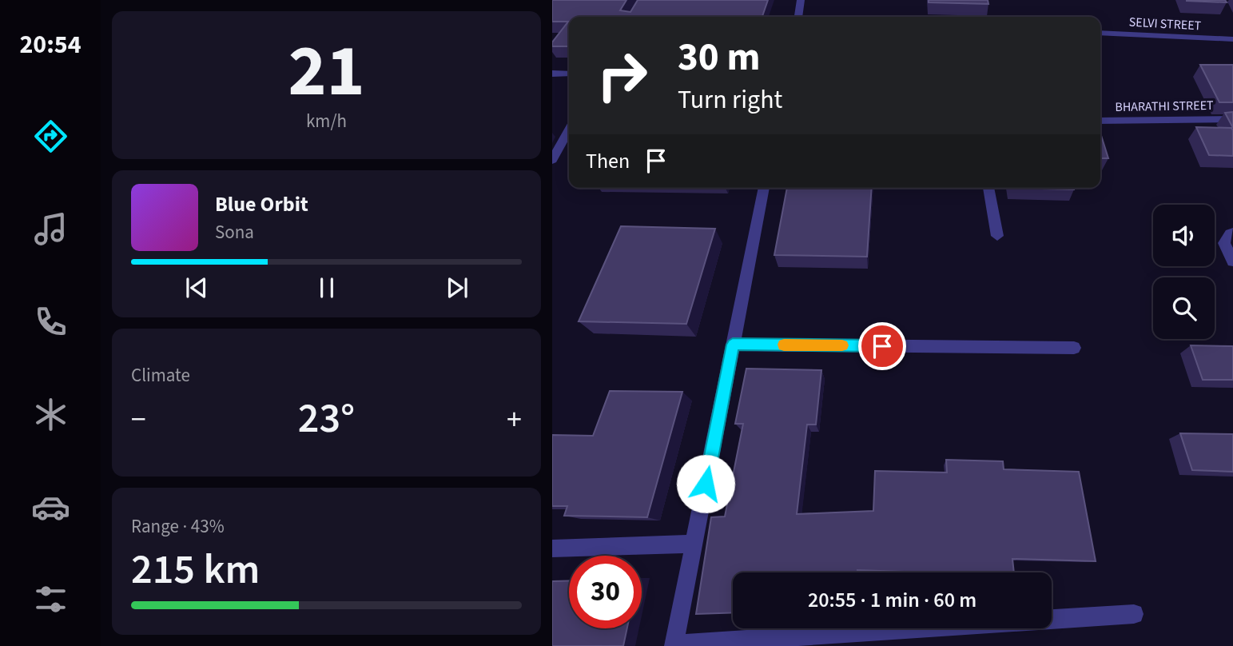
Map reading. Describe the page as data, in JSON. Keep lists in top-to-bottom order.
{
  "streets": {
    "street": ["SELVI STREET", "BHARATHI STREET"]
  },
  "page": {
    "tabs": "20:54",
    "tile": [
      ["21", "km/h"],
      "Climate",
      ["Range · 43%", "215 km"]
    ],
    "turn": ["30 m", "Turn right"],
    "then": "Then",
    "song": ["Blue Orbit", "Sona"],
    "heat": ["−", "23°", "+"],
    "limit": "30",
    "trip": "20:55 · 1 min · 60 m"
  }
}
